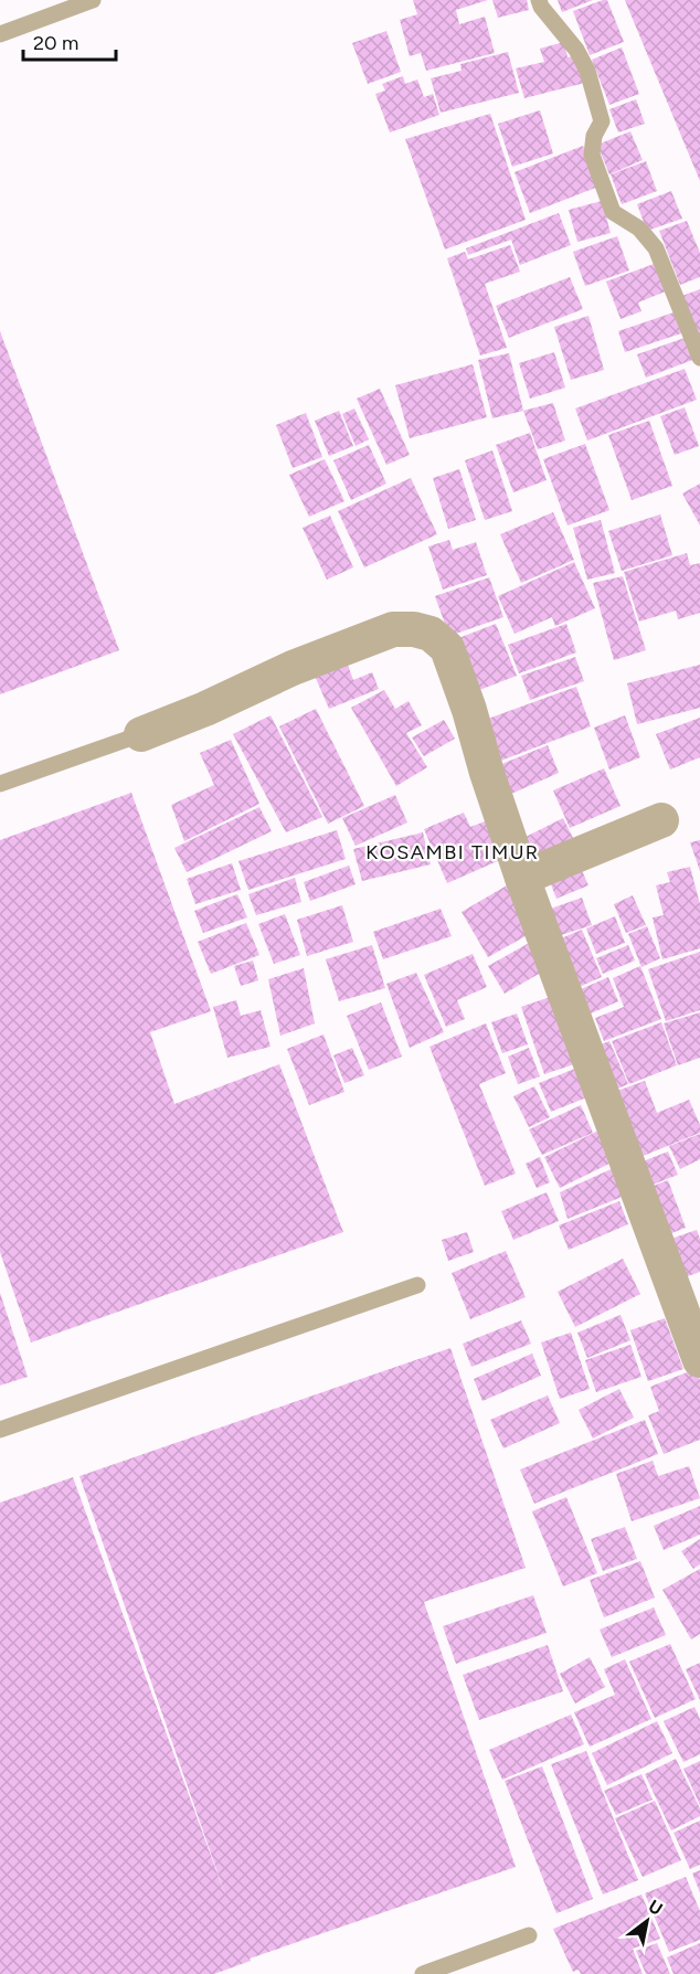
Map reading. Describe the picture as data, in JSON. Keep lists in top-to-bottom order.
{
  "districts": ["KOSAMBI TIMUR"],
  "scale_bar": "20 m",
  "north": "top right"
}
